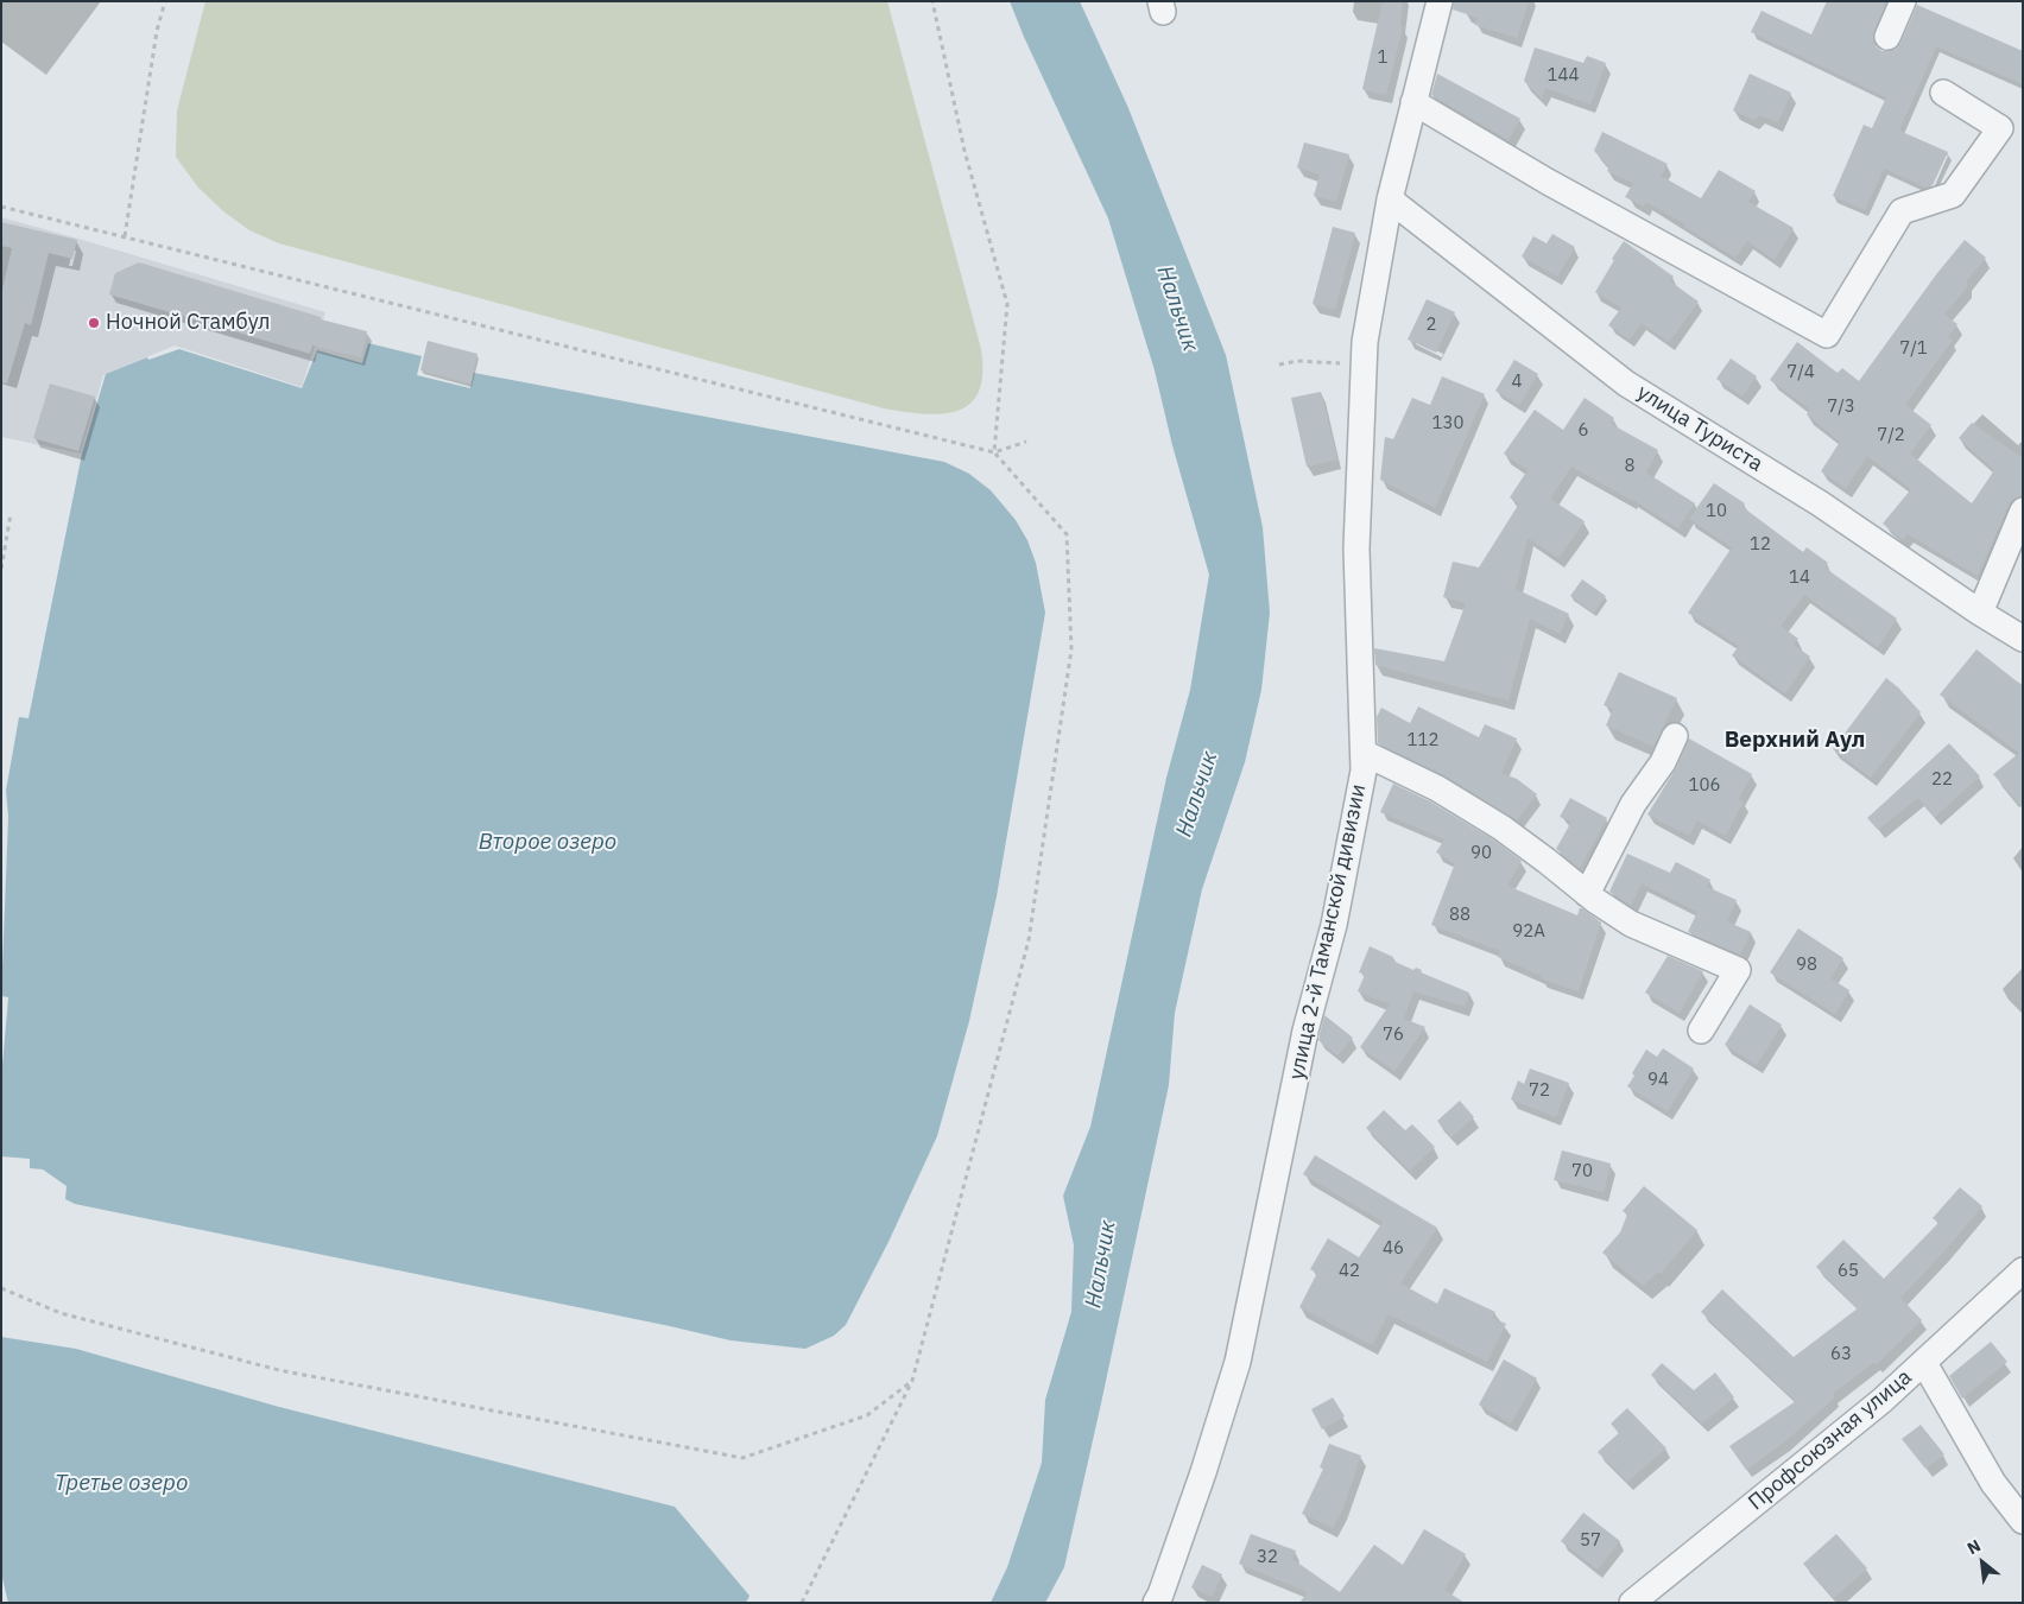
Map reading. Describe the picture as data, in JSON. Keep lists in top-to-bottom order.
{
  "streets": {
    "street": ["улица Туриста", "улица 2-й Таманской дивизии", "Профсоюзная улица"]
  },
  "crossings": [
    ["улица Туриста", "улица 2-й Таманской дивизии"]
  ],
  "districts": ["Верхний Аул"],
  "water": ["Нальчик", "Второе озеро", "Третье озеро"],
  "places": ["Ночной Стамбул"],
  "house_numbers": [
    "1",
    "144",
    "2",
    "7/1",
    "7/4",
    "4",
    "7/3",
    "130",
    "6",
    "7/2",
    "8",
    "10",
    "12",
    "14",
    "112",
    "22",
    "106",
    "90",
    "88",
    "92А",
    "98",
    "76",
    "94",
    "72",
    "70",
    "46",
    "42",
    "65",
    "63",
    "57",
    "32"
  ],
  "north": "top left"
}
